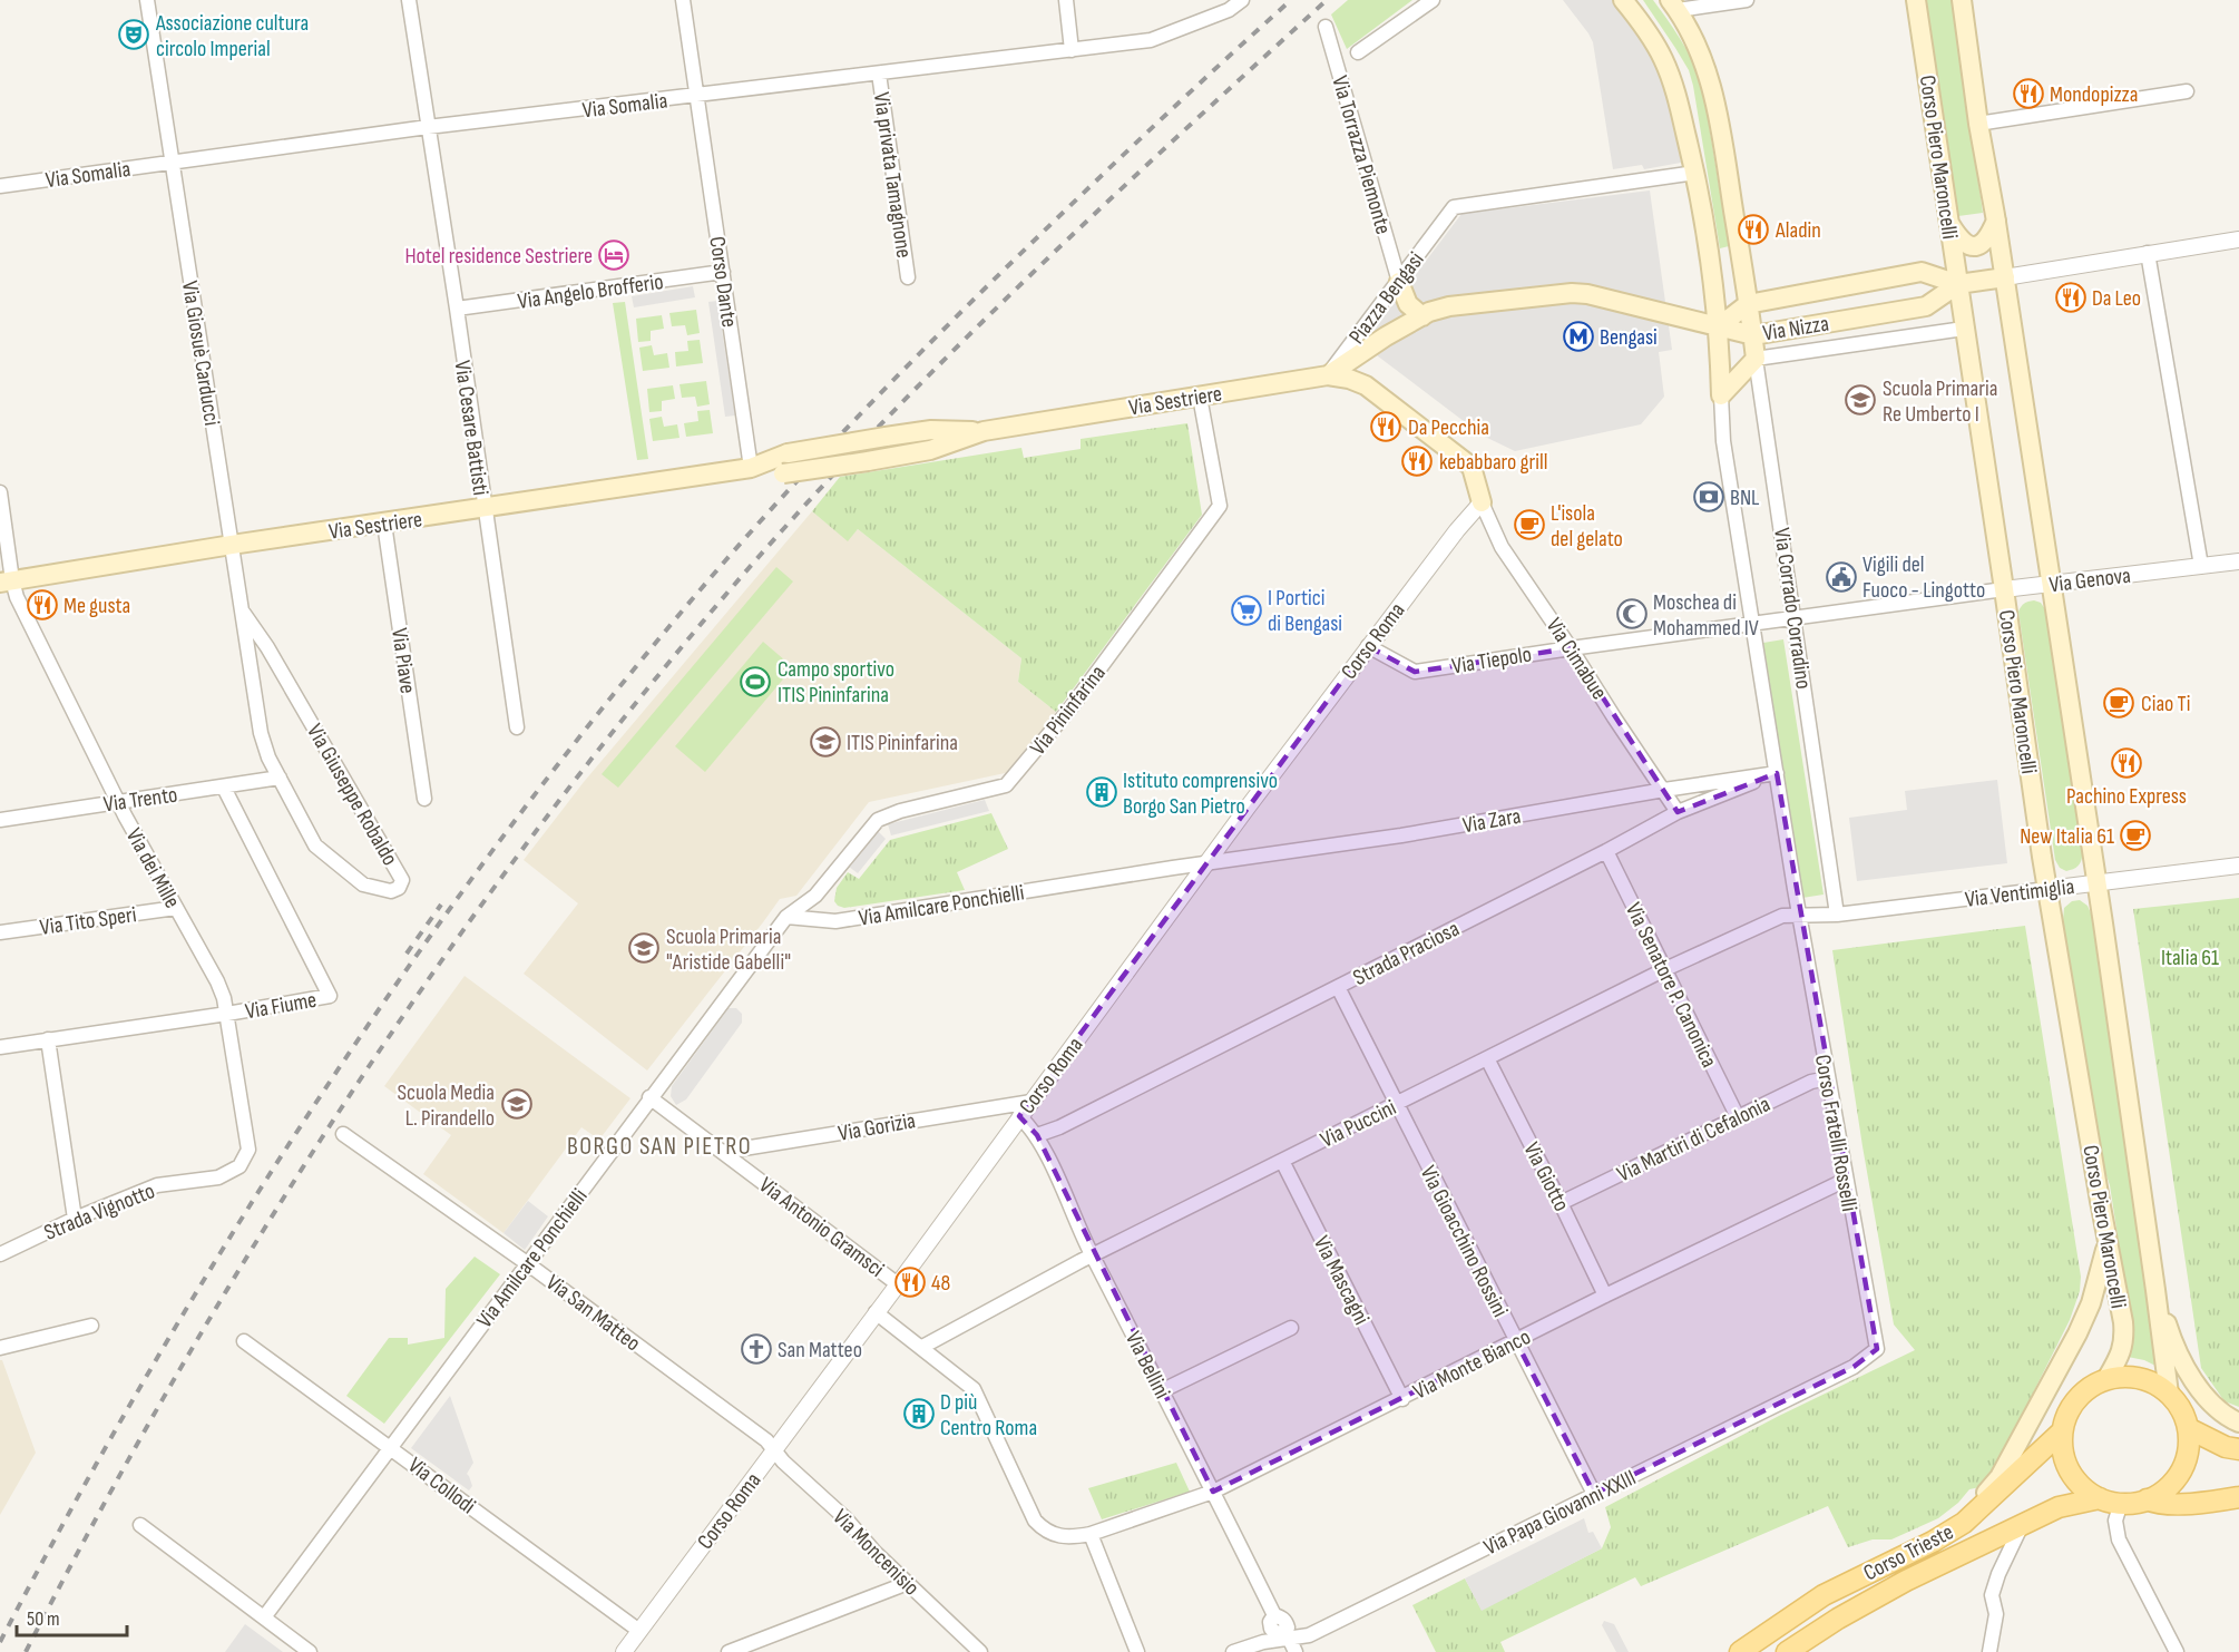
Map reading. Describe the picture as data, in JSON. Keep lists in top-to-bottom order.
{
  "streets": {
    "main road": [
      "Corso Piero Maroncelli",
      "Piazza Bengasi",
      "Via Nizza",
      "Via Sestriere",
      "Via Corrado Corradino",
      "Corso Trieste"
    ],
    "street": [
      "Via Somalia",
      "Via Torrazza Piemonte",
      "Via privata Tamagnone",
      "Corso Dante",
      "Via Angelo Brofferio",
      "Via Giosuè Carducci",
      "Via Cesare Battisti",
      "Via Genova",
      "Corso Roma",
      "Via Cimabue",
      "Via Tiepolo",
      "Via Piave",
      "Via Pininfarina",
      "Via Giuseppe Robaldo",
      "Via Trento",
      "Via Zara",
      "Via dei Mille",
      "Via Ventimiglia",
      "Via Amilcare Ponchielli",
      "Via Tito Speri",
      "Strada Praciosa",
      "Via Senatore P. Canonica",
      "Via Fiume",
      "Via Puccini",
      "Via Gorizia",
      "Corso Fratelli Rosselli",
      "Via Martiri di Cefalonia",
      "Via Giotto",
      "Strada Vignotto",
      "Via Antonio Gramsci",
      "Via Gioacchino Rossini",
      "Via Mascagni",
      "Via San Matteo",
      "Via Monte Bianco",
      "Via Bellini",
      "Via Collodi",
      "Via Papa Giovanni XXIII",
      "Via Moncenisio"
    ]
  },
  "crossings": [
    ["Via Somalia", "Via privata Tamagnone"],
    ["Via Somalia", "Corso Dante"],
    ["Via Somalia", "Via Giosuè Carducci"],
    ["Via Somalia", "Via Cesare Battisti"],
    ["Via Torrazza Piemonte", "Piazza Bengasi"],
    ["Corso Piero Maroncelli", "Via Nizza"],
    ["Corso Piero Maroncelli", "Via Genova"],
    ["Corso Piero Maroncelli", "Via Ventimiglia"],
    ["Corso Piero Maroncelli", "Corso Trieste"],
    ["Corso Dante", "Via Angelo Brofferio"],
    ["Corso Dante", "Via Sestriere"],
    ["Via Angelo Brofferio", "Via Cesare Battisti"],
    ["Piazza Bengasi", "Via Nizza"],
    ["Piazza Bengasi", "Via Sestriere"],
    ["Via Nizza", "Via Corrado Corradino"],
    ["Via Giosuè Carducci", "Via Sestriere"],
    ["Via Giosuè Carducci", "Via Giuseppe Robaldo"],
    ["Via Sestriere", "Via Cesare Battisti"],
    ["Via Sestriere", "Corso Roma"],
    ["Via Sestriere", "Via Cimabue"],
    ["Via Sestriere", "Via Piave"],
    ["Via Sestriere", "Via Pininfarina"],
    ["Via Sestriere", "Via Giuseppe Robaldo"],
    ["Via Sestriere", "Via dei Mille"],
    ["Via Genova", "Via Corrado Corradino"],
    ["Via Genova", "Via Tiepolo"],
    ["Via Corrado Corradino", "Via Zara"],
    ["Via Corrado Corradino", "Via Ventimiglia"],
    ["Via Corrado Corradino", "Strada Praciosa"],
    ["Via Corrado Corradino", "Via Puccini"],
    ["Via Corrado Corradino", "Corso Fratelli Rosselli"],
    ["Corso Roma", "Via Cimabue"],
    ["Corso Roma", "Via Tiepolo"],
    ["Corso Roma", "Via Zara"],
    ["Corso Roma", "Via Amilcare Ponchielli"],
    ["Corso Roma", "Via Gorizia"],
    ["Corso Roma", "Via Antonio Gramsci"],
    ["Corso Roma", "Via San Matteo"],
    ["Corso Roma", "Via Monte Bianco"],
    ["Corso Roma", "Via Bellini"],
    ["Corso Roma", "Via Collodi"],
    ["Corso Roma", "Via Moncenisio"],
    ["Via Cimabue", "Via Tiepolo"],
    ["Via Cimabue", "Via Zara"],
    ["Via Cimabue", "Strada Praciosa"],
    ["Via Pininfarina", "Via Amilcare Ponchielli"],
    ["Via Giuseppe Robaldo", "Via Trento"],
    ["Via Trento", "Via dei Mille"],
    ["Via Trento", "Via Fiume"],
    ["Via Zara", "Via Amilcare Ponchielli"],
    ["Via Zara", "Strada Praciosa"],
    ["Via dei Mille", "Via Tito Speri"],
    ["Via dei Mille", "Via Fiume"],
    ["Via dei Mille", "Strada Vignotto"],
    ["Via Ventimiglia", "Via Puccini"],
    ["Via Ventimiglia", "Corso Fratelli Rosselli"],
    ["Via Amilcare Ponchielli", "Via Antonio Gramsci"],
    ["Via Amilcare Ponchielli", "Via San Matteo"],
    ["Via Amilcare Ponchielli", "Via Collodi"],
    ["Strada Praciosa", "Via Senatore P. Canonica"],
    ["Strada Praciosa", "Via Gioacchino Rossini"],
    ["Strada Praciosa", "Via Bellini"],
    ["Via Senatore P. Canonica", "Via Puccini"],
    ["Via Senatore P. Canonica", "Via Martiri di Cefalonia"],
    ["Via Puccini", "Corso Fratelli Rosselli"],
    ["Via Puccini", "Via Giotto"],
    ["Via Puccini", "Via Gioacchino Rossini"],
    ["Via Puccini", "Via Mascagni"],
    ["Via Puccini", "Via Monte Bianco"],
    ["Via Puccini", "Via Bellini"],
    ["Via Gorizia", "Via Antonio Gramsci"],
    ["Corso Fratelli Rosselli", "Via Martiri di Cefalonia"],
    ["Corso Fratelli Rosselli", "Via Monte Bianco"],
    ["Corso Fratelli Rosselli", "Via Papa Giovanni XXIII"],
    ["Via Martiri di Cefalonia", "Via Giotto"],
    ["Via Giotto", "Via Monte Bianco"],
    ["Via Gioacchino Rossini", "Via Monte Bianco"],
    ["Via Gioacchino Rossini", "Via Papa Giovanni XXIII"],
    ["Via Mascagni", "Via Monte Bianco"],
    ["Via San Matteo", "Via Moncenisio"],
    ["Via Monte Bianco", "Via Bellini"],
    ["Via Bellini", "Via Papa Giovanni XXIII"]
  ],
  "districts": ["BORGO SAN PIETRO"],
  "parks": ["Italia 61"],
  "places": {
    "theatre": ["Associazione cultura circolo Imperial"],
    "restaurant": [
      "Mondopizza",
      "Aladin",
      "Da Leo",
      "Da Pecchia",
      "kebabbaro grill",
      "Me gusta",
      "Pachino Express",
      "48"
    ],
    "hotel": ["Hotel residence Sestriere"],
    "metro station": ["Bengasi"],
    "school or university": [
      "Scuola Primaria Re Umberto I",
      "ITIS Pininfarina",
      "Scuola Primaria \"Aristide Gabelli\"",
      "Scuola Media L. Pirandello"
    ],
    "bank": ["BNL"],
    "cafe": ["L'isola del gelato", "Ciao Ti", "New Italia 61"],
    "public building": ["Vigili del Fuoco - Lingotto"],
    "supermarket": ["I Portici di Bengasi"],
    "mosque": ["Moschea di Mohammed IV"],
    "sports": ["Campo sportivo ITIS Pininfarina"],
    "building": ["Istituto comprensivo Borgo San Pietro", "D più Centro Roma"],
    "church": ["San Matteo"]
  },
  "scale_bar": "50 m"
}
